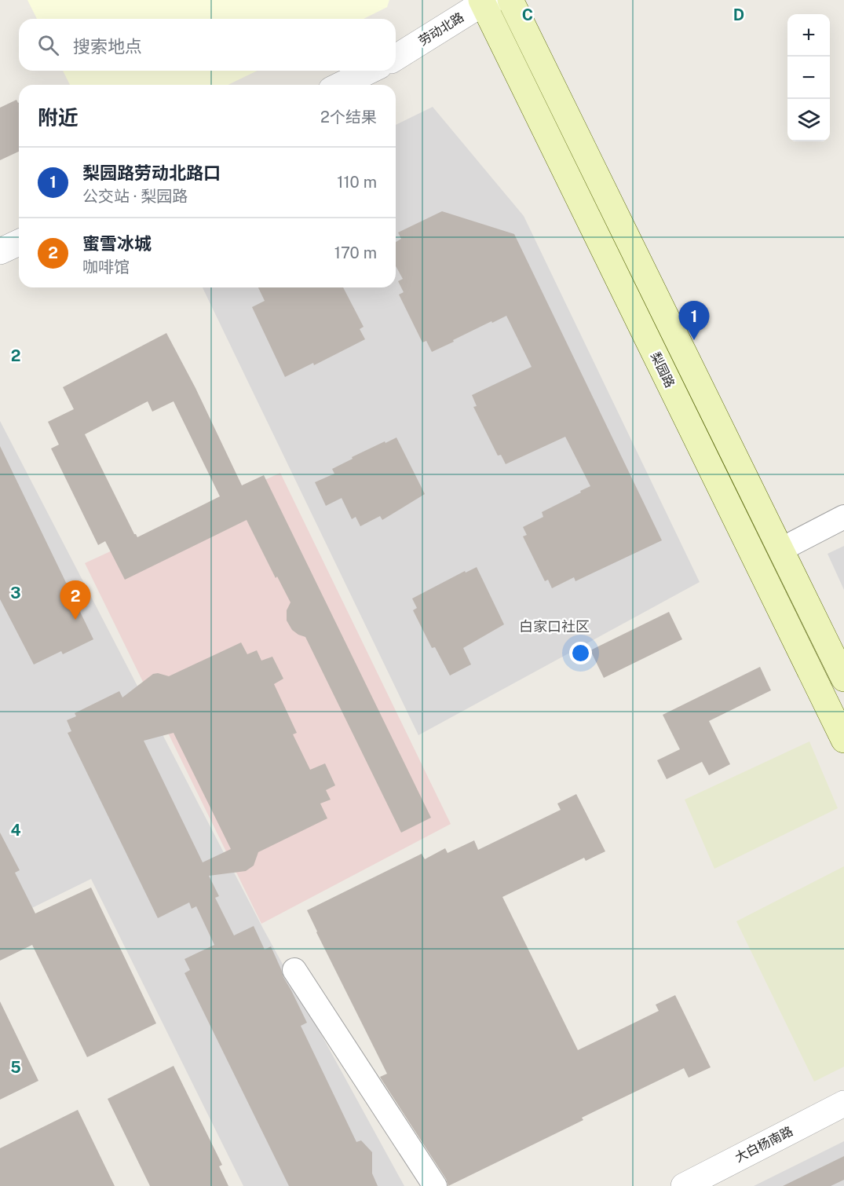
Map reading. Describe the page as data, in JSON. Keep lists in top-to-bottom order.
{
  "streets": {
    "main road": ["梨园路"],
    "street": ["劳动北路", "大白杨南路"]
  },
  "crossings": [
    ["劳动北路", "梨园路"]
  ],
  "districts": ["白家口社区"],
  "page": {
    "map_buttons": ["+", "−"],
    "search": "搜索地点",
    "heading": ["附近", "2个结果"],
    "list": [
      {
        "mark": "1",
        "name": "梨园路劳动北路口",
        "note": "公交站 · 梨园路",
        "value": "110 m"
      },
      {
        "mark": "2",
        "name": "蜜雪冰城",
        "note": "咖啡馆",
        "value": "170 m"
      }
    ],
    "pins": ["1", "2"]
  },
  "grid": {
    "columns": ["C", "D"],
    "rows": [
      "2",
      "3",
      "4",
      "5"
    ]
  }
}
